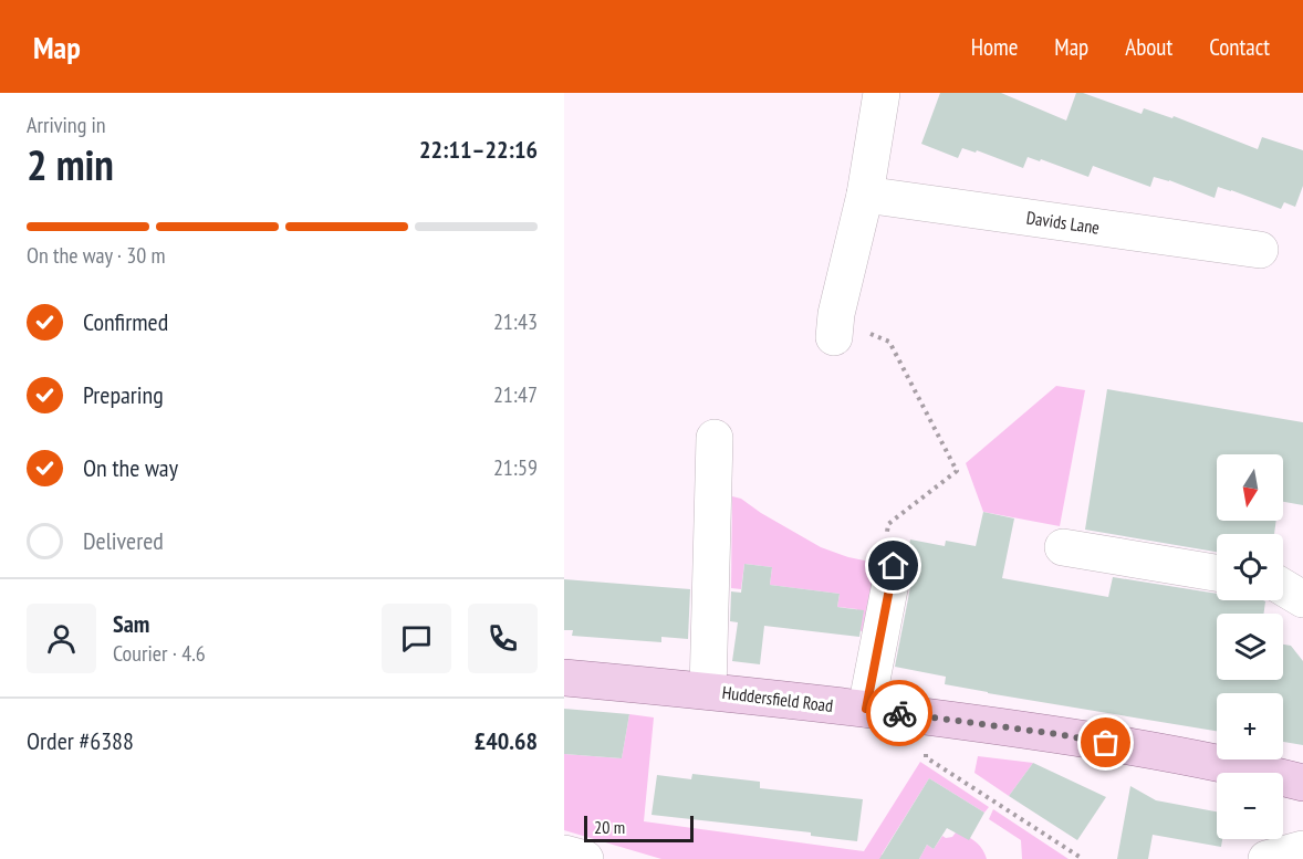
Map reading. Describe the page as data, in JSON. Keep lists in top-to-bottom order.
{
  "streets": {
    "main road": ["Huddersfield Road"],
    "street": ["Davids Lane"]
  },
  "scale_bar": "20 m",
  "north": "bottom",
  "page": {
    "header": "Map",
    "nav": [
      "Home",
      "Map",
      "About",
      "Contact"
    ],
    "heading": ["2 min", "Arriving in", "22:11–22:16"],
    "panel": [
      "Sam",
      "Courier · 4.6",
      "Order #6388",
      "£40.68"
    ],
    "bar": "On the way · 30 m",
    "list": [
      ["Confirmed", "21:43"],
      ["Preparing", "21:47"],
      ["On the way", "21:59"],
      "Delivered"
    ],
    "map_buttons": ["+", "−"],
    "scale": "20 m"
  }
}
